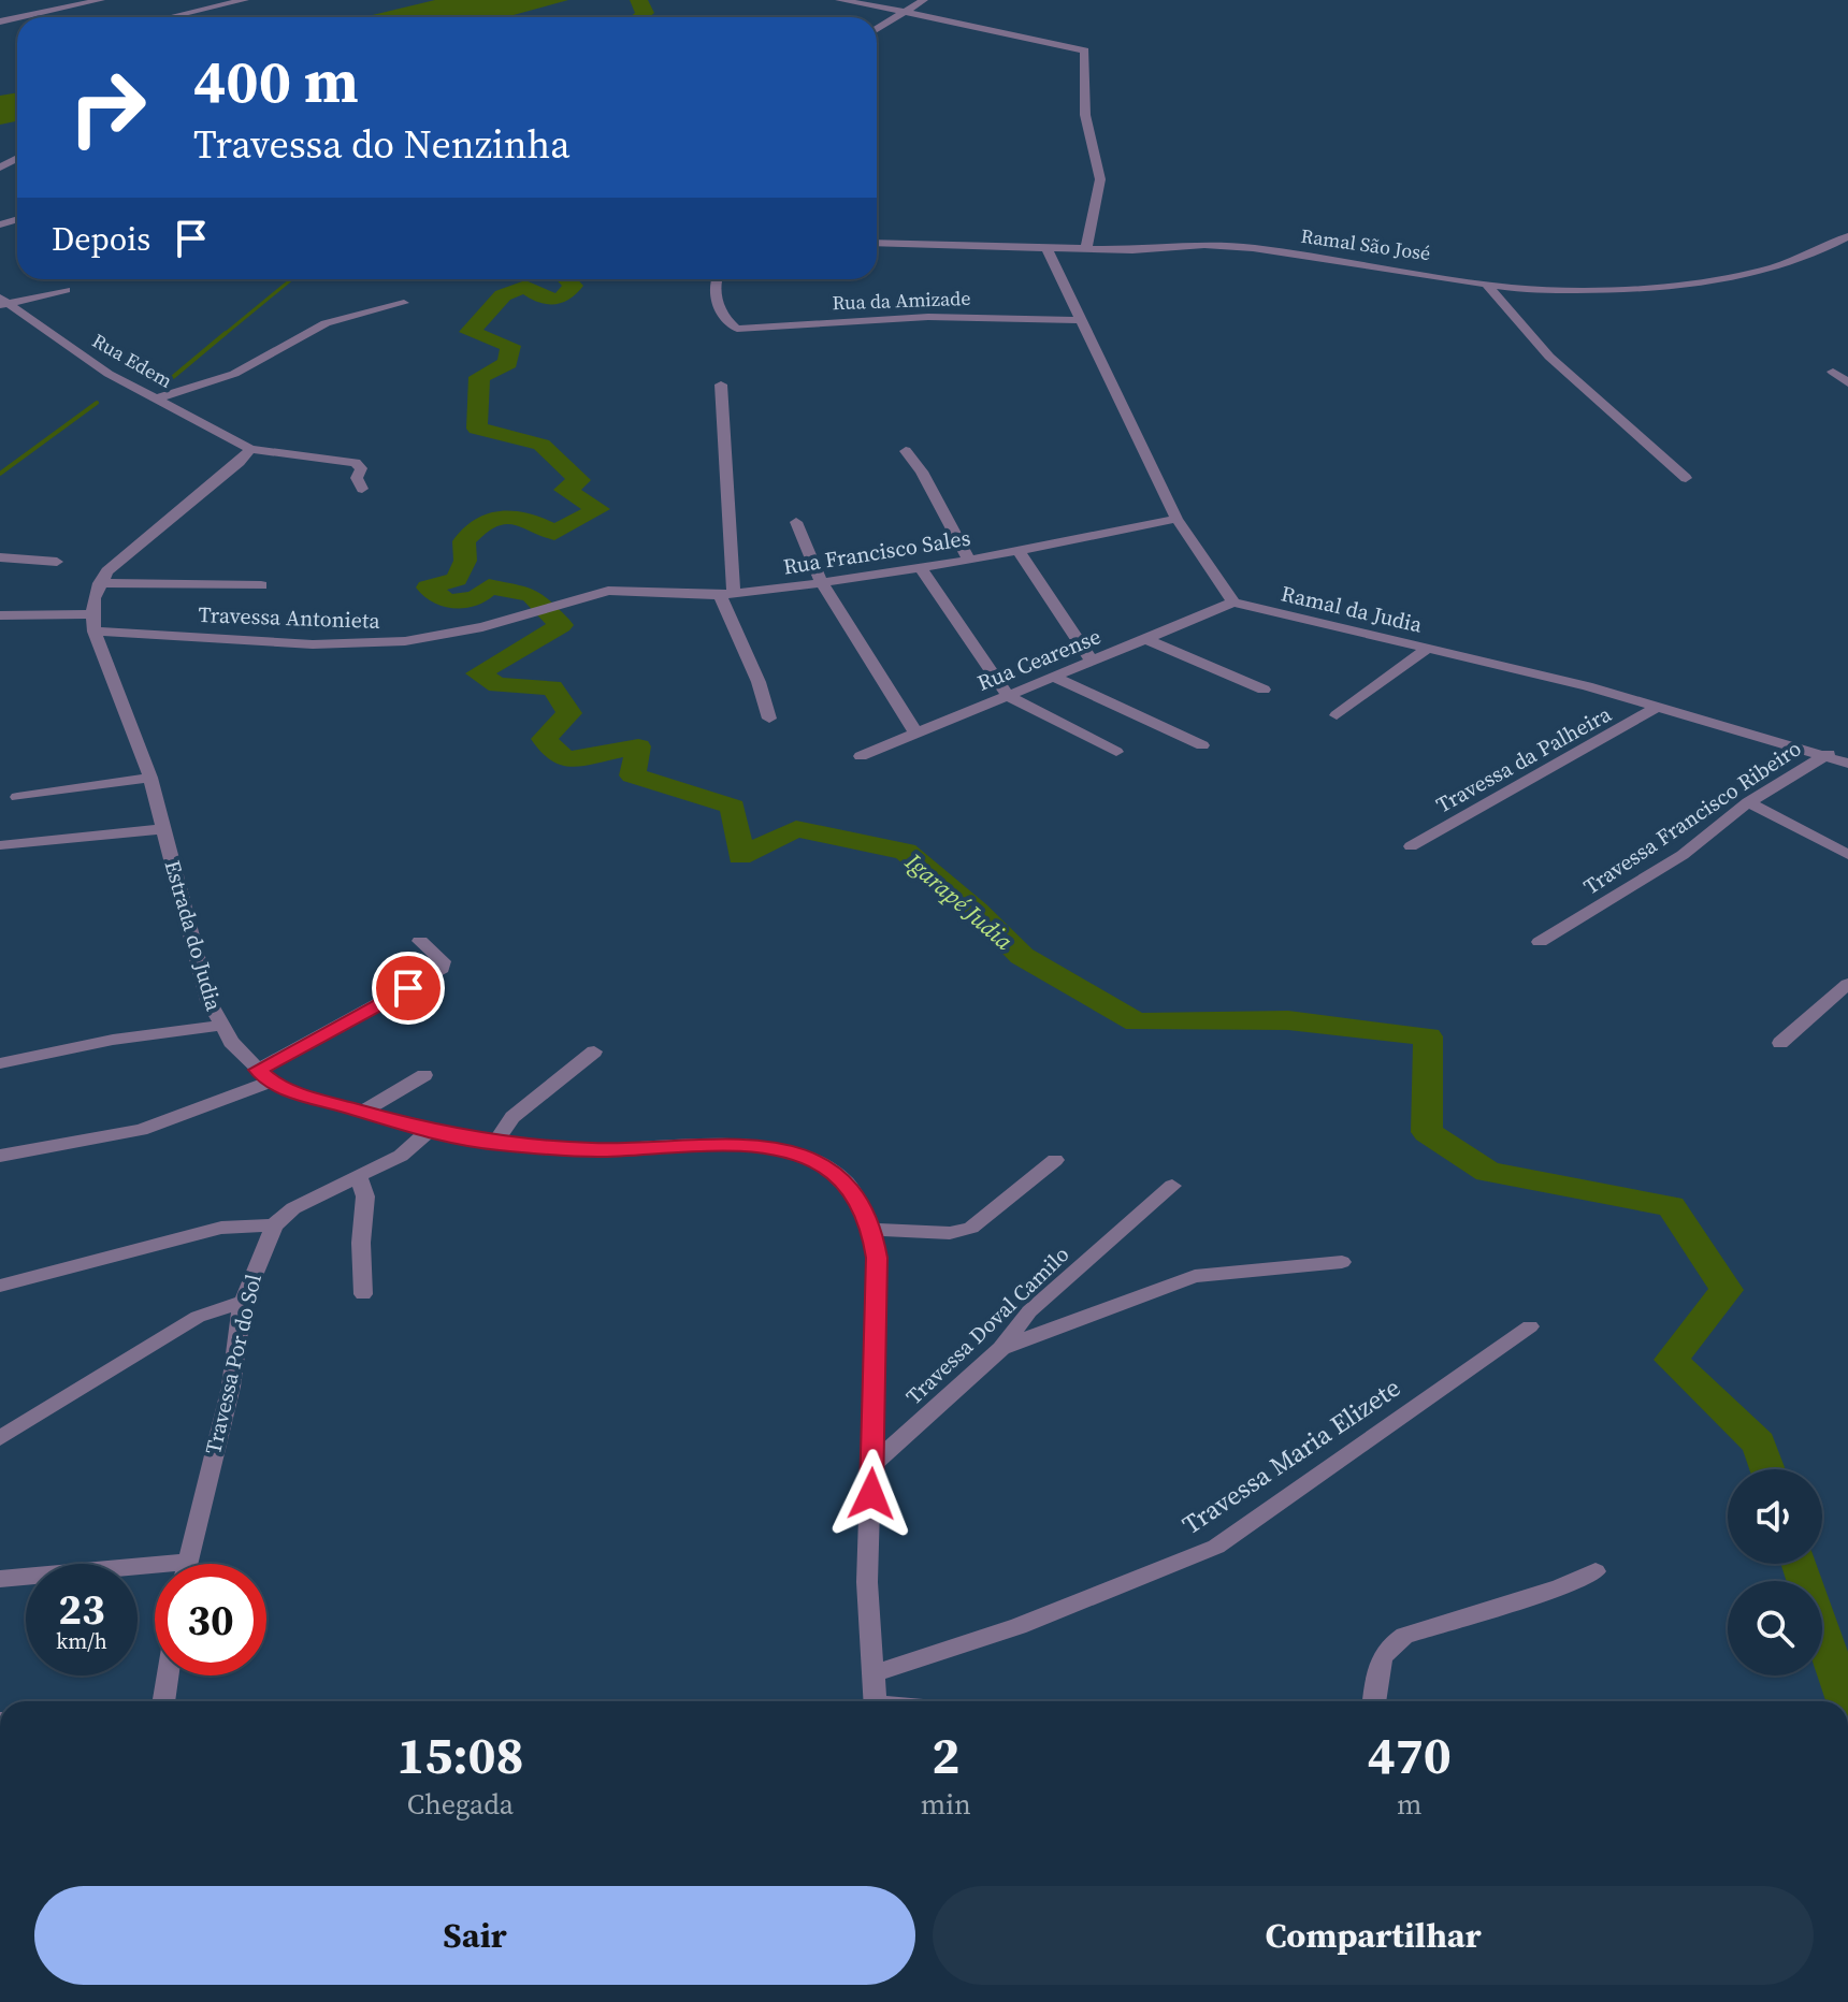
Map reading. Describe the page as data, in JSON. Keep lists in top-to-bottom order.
{
  "streets": {
    "street": [
      "Ramal São José",
      "Rua da Amizade",
      "Rua Edem",
      "Rua Francisco Sales",
      "Ramal da Judia",
      "Travessa Antonieta",
      "Rua Cearense",
      "Travessa da Palheira",
      "Travessa Francisco Ribeiro",
      "Estrada do Judia",
      "Travessa Doval Camilo",
      "Travessa Por do Sol",
      "Travessa Maria Elizete"
    ]
  },
  "crossings": [
    ["Rua Francisco Sales", "Travessa Antonieta"],
    ["Ramal da Judia", "Rua Cearense"],
    ["Ramal da Judia", "Travessa da Palheira"],
    ["Ramal da Judia", "Travessa Francisco Ribeiro"],
    ["Travessa Antonieta", "Estrada do Judia"],
    ["Estrada do Judia", "Travessa Doval Camilo"],
    ["Estrada do Judia", "Travessa Maria Elizete"]
  ],
  "water": ["Igarapé Judia"],
  "page": {
    "turn": ["400 m", "Travessa do Nenzinha"],
    "then": "Depois",
    "speed": "23 km/h",
    "limit": "30",
    "eta": [
      "15:08",
      "Chegada",
      "2",
      "min",
      "470",
      "m"
    ],
    "buttons": ["Sair", "Compartilhar"]
  }
}
